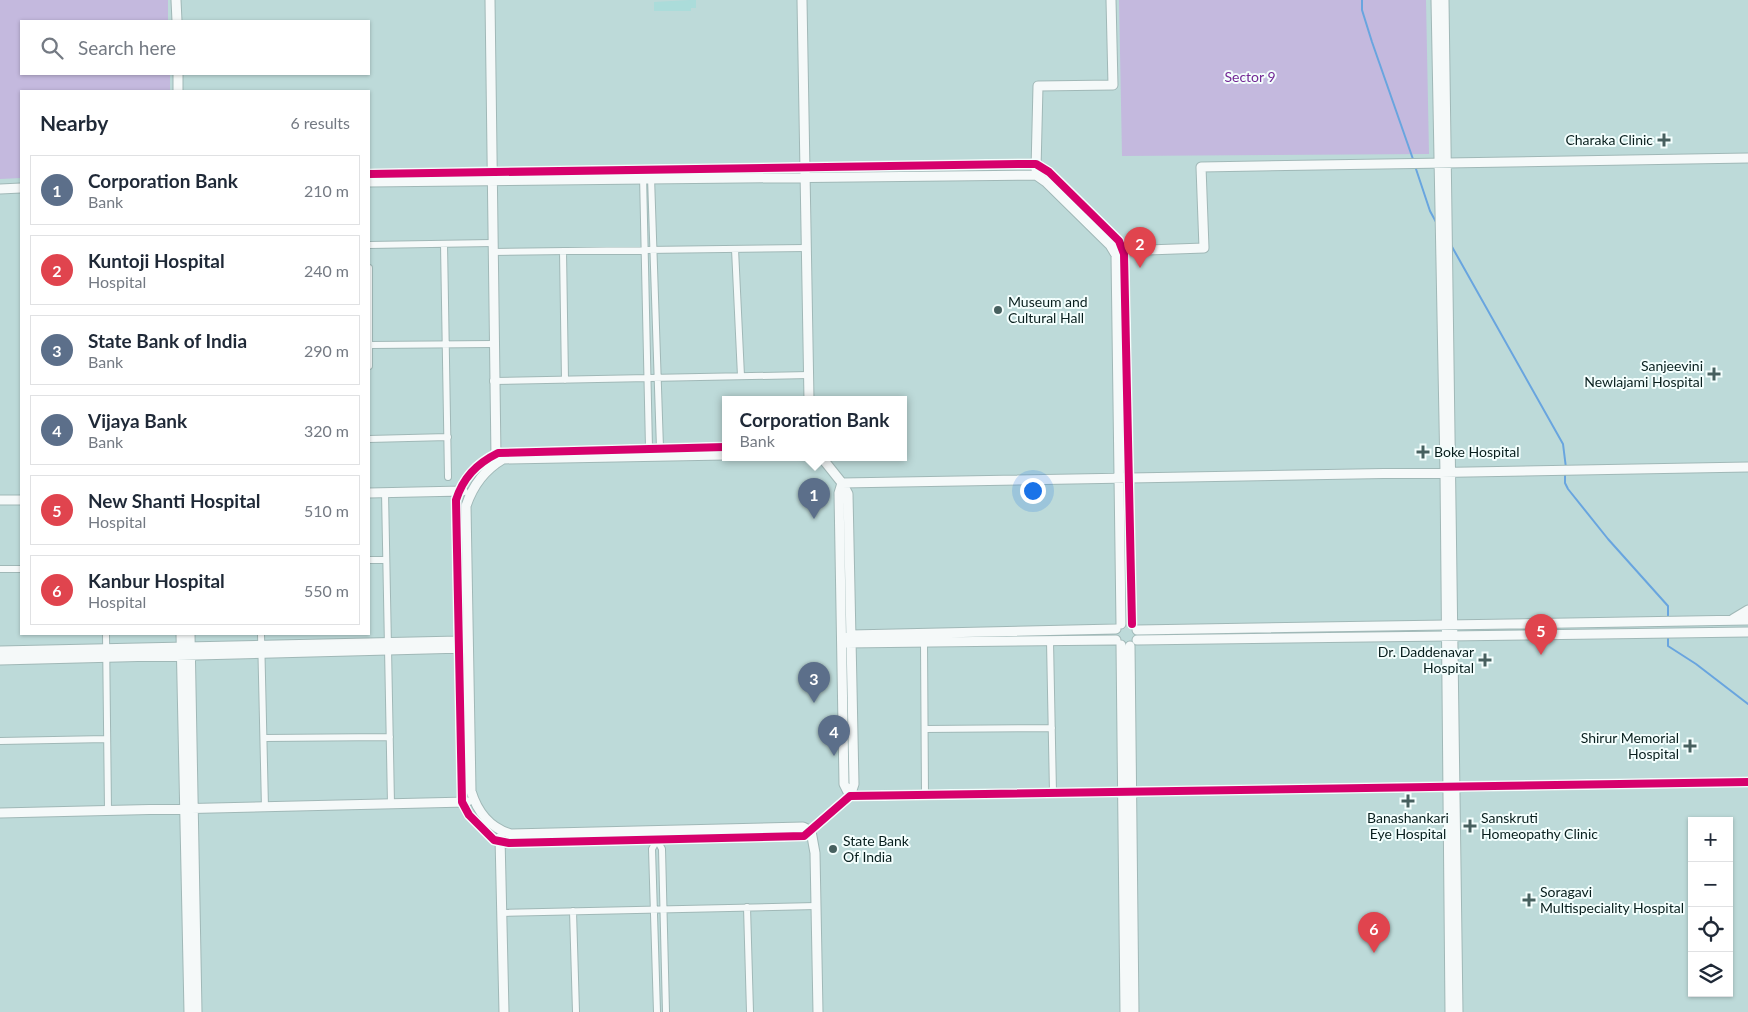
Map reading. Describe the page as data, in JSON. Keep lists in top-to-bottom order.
{
  "parks": ["Sector 9"],
  "places": {
    "health": [
      "Charaka Clinic",
      "Sanjeevini Newlajami Hospital",
      "Boke Hospital",
      "Dr. Daddenavar Hospital",
      "Shirur Memorial Hospital",
      "Banashankari Eye Hospital",
      "Sanskruti Homeopathy Clinic",
      "Soragavi Multispeciality Hospital"
    ],
    "other": ["Museum and Cultural Hall", "State Bank Of India"]
  },
  "page": {
    "search": "Search here",
    "heading": ["Nearby", "6 results"],
    "list": [
      {
        "mark": "1",
        "name": "Corporation Bank",
        "note": "Bank",
        "value": "210 m"
      },
      {
        "mark": "2",
        "name": "Kuntoji Hospital",
        "note": "Hospital",
        "value": "240 m"
      },
      {
        "mark": "3",
        "name": "State Bank of India",
        "note": "Bank",
        "value": "290 m"
      },
      {
        "mark": "4",
        "name": "Vijaya Bank",
        "note": "Bank",
        "value": "320 m"
      },
      {
        "mark": "5",
        "name": "New Shanti Hospital",
        "note": "Hospital",
        "value": "510 m"
      },
      {
        "mark": "6",
        "name": "Kanbur Hospital",
        "note": "Hospital",
        "value": "550 m"
      }
    ],
    "pins": [
      "2",
      "1",
      "5",
      "3",
      "4",
      "6"
    ],
    "popup": ["Corporation Bank", "Bank"],
    "map_buttons": ["+", "−"]
  }
}
